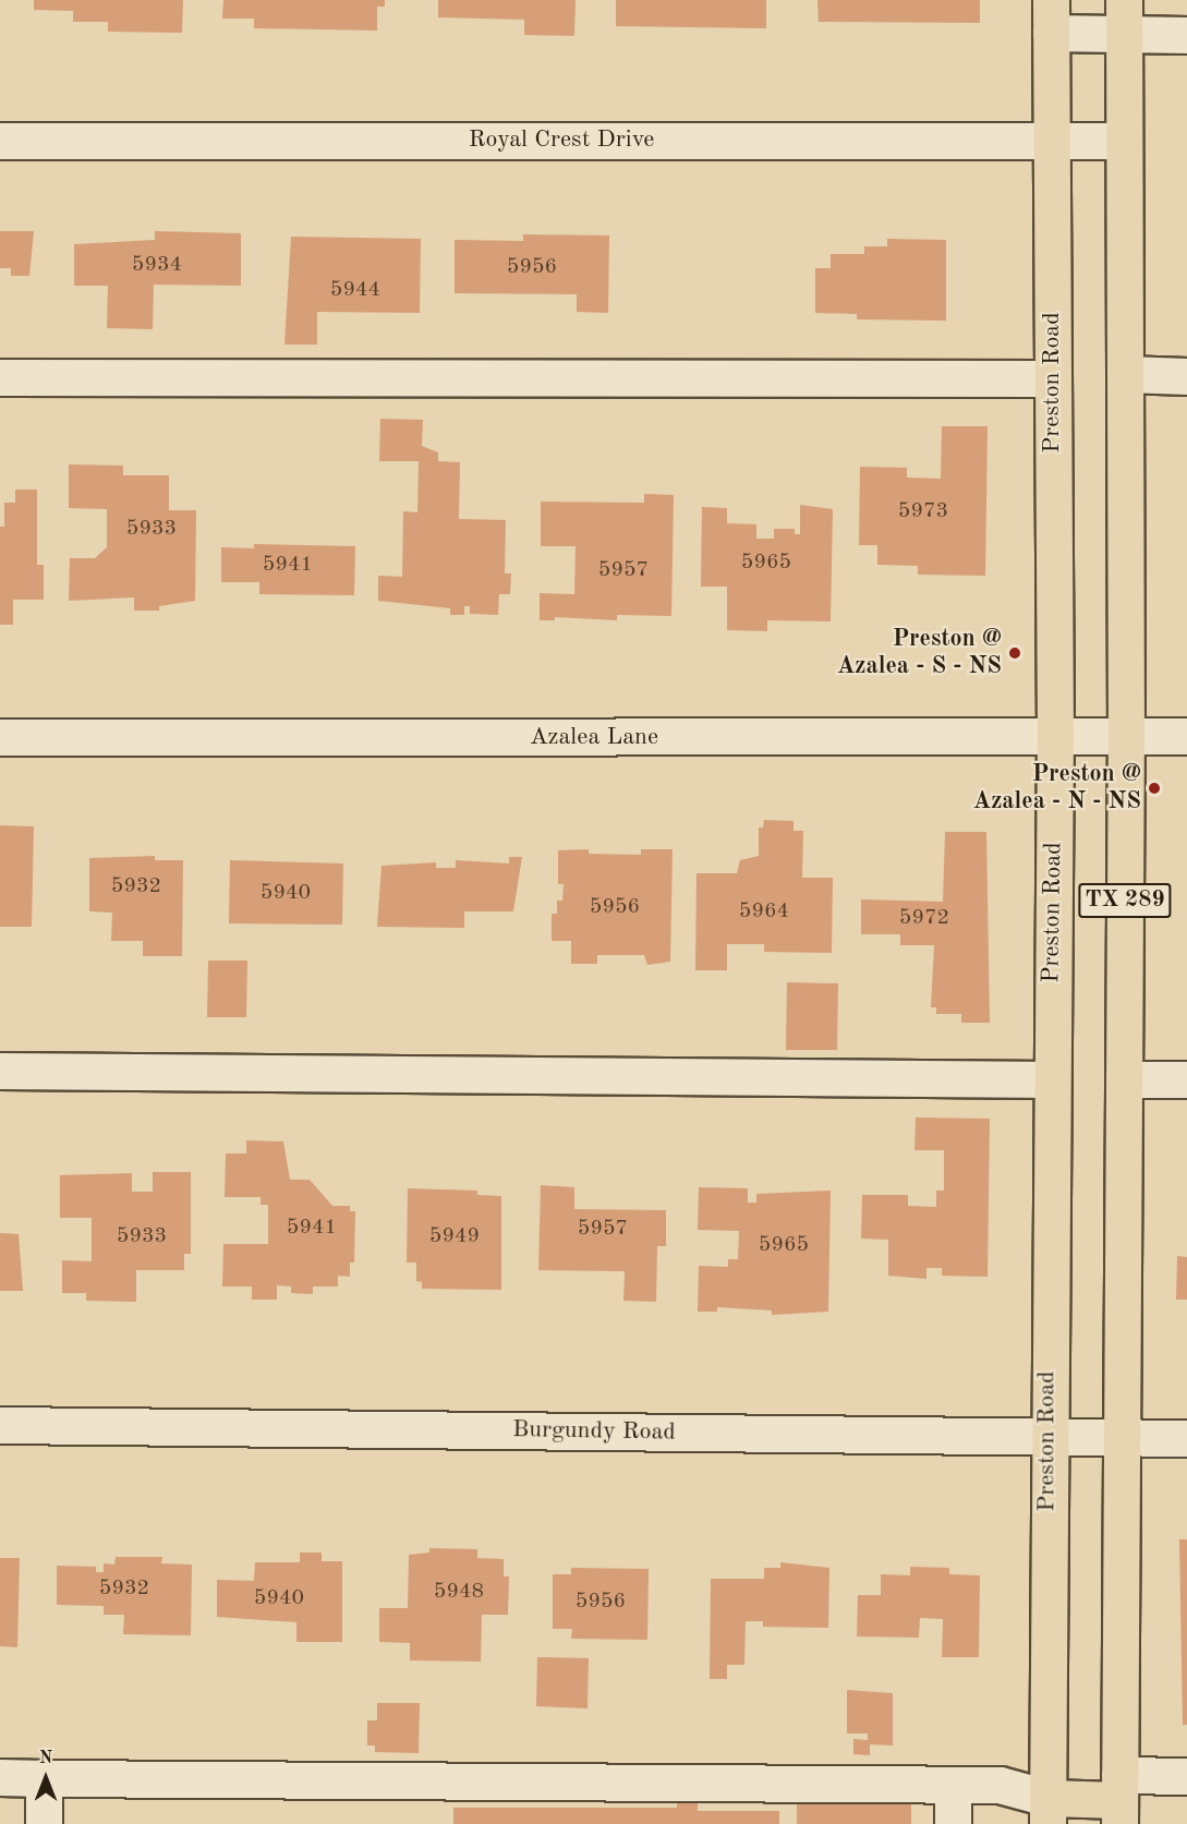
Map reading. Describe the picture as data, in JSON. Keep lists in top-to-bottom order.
{
  "streets": {
    "main road": ["Preston Road", "TX 289"],
    "street": ["Royal Crest Drive", "Azalea Lane", "Burgundy Road"]
  },
  "crossings": [
    ["Royal Crest Drive", "Preston Road"],
    ["Royal Crest Drive", "TX 289"],
    ["Preston Road", "Azalea Lane"],
    ["Preston Road", "Burgundy Road"],
    ["Azalea Lane", "TX 289"],
    ["TX 289", "Burgundy Road"]
  ],
  "places": ["Preston @ Azalea - S - NS", "Preston @ Azalea - N - NS"],
  "house_numbers": [
    "5934",
    "5956",
    "5944",
    "5973",
    "5933",
    "5965",
    "5941",
    "5957",
    "5932",
    "5940",
    "5956",
    "5964",
    "5972",
    "5941",
    "5957",
    "5933",
    "5949",
    "5965",
    "5932",
    "5948",
    "5940",
    "5956"
  ],
  "north": "top"
}
